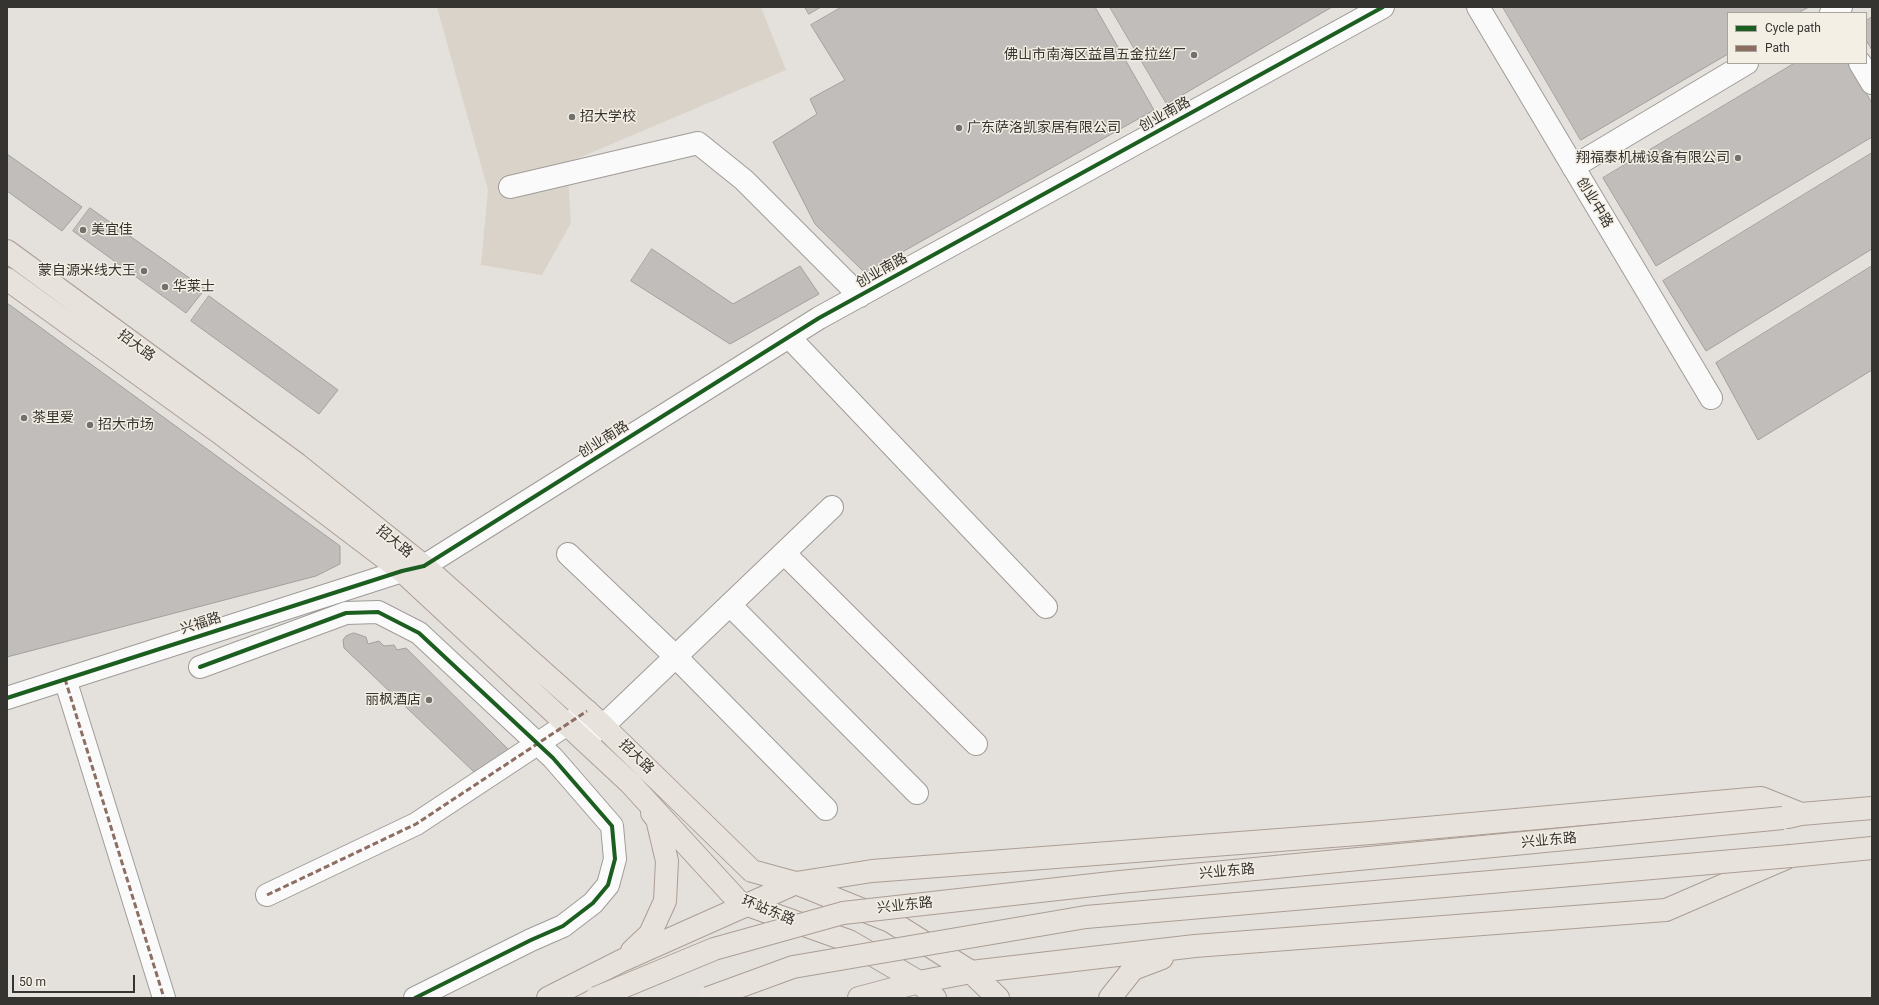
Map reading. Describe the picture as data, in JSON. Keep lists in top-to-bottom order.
{
  "streets": {
    "main road": ["招大路", "兴业东路", "环站东路"],
    "street": ["创业南路", "创业中路", "兴福路"]
  },
  "crossings": [
    ["创业南路", "招大路"],
    ["创业南路", "兴福路"],
    ["招大路", "兴福路"],
    ["招大路", "环站东路"]
  ],
  "places": [
    "佛山市南海区益昌五金拉丝厂",
    "招大学校",
    "广东萨洛凯家居有限公司",
    "翔福泰机械设备有限公司",
    "美宜佳",
    "蒙自源米线大王",
    "华莱士",
    "茶里爱",
    "招大市场",
    "丽枫酒店"
  ],
  "legend": ["Cycle path", "Path"],
  "scale_bar": "50 m"
}
